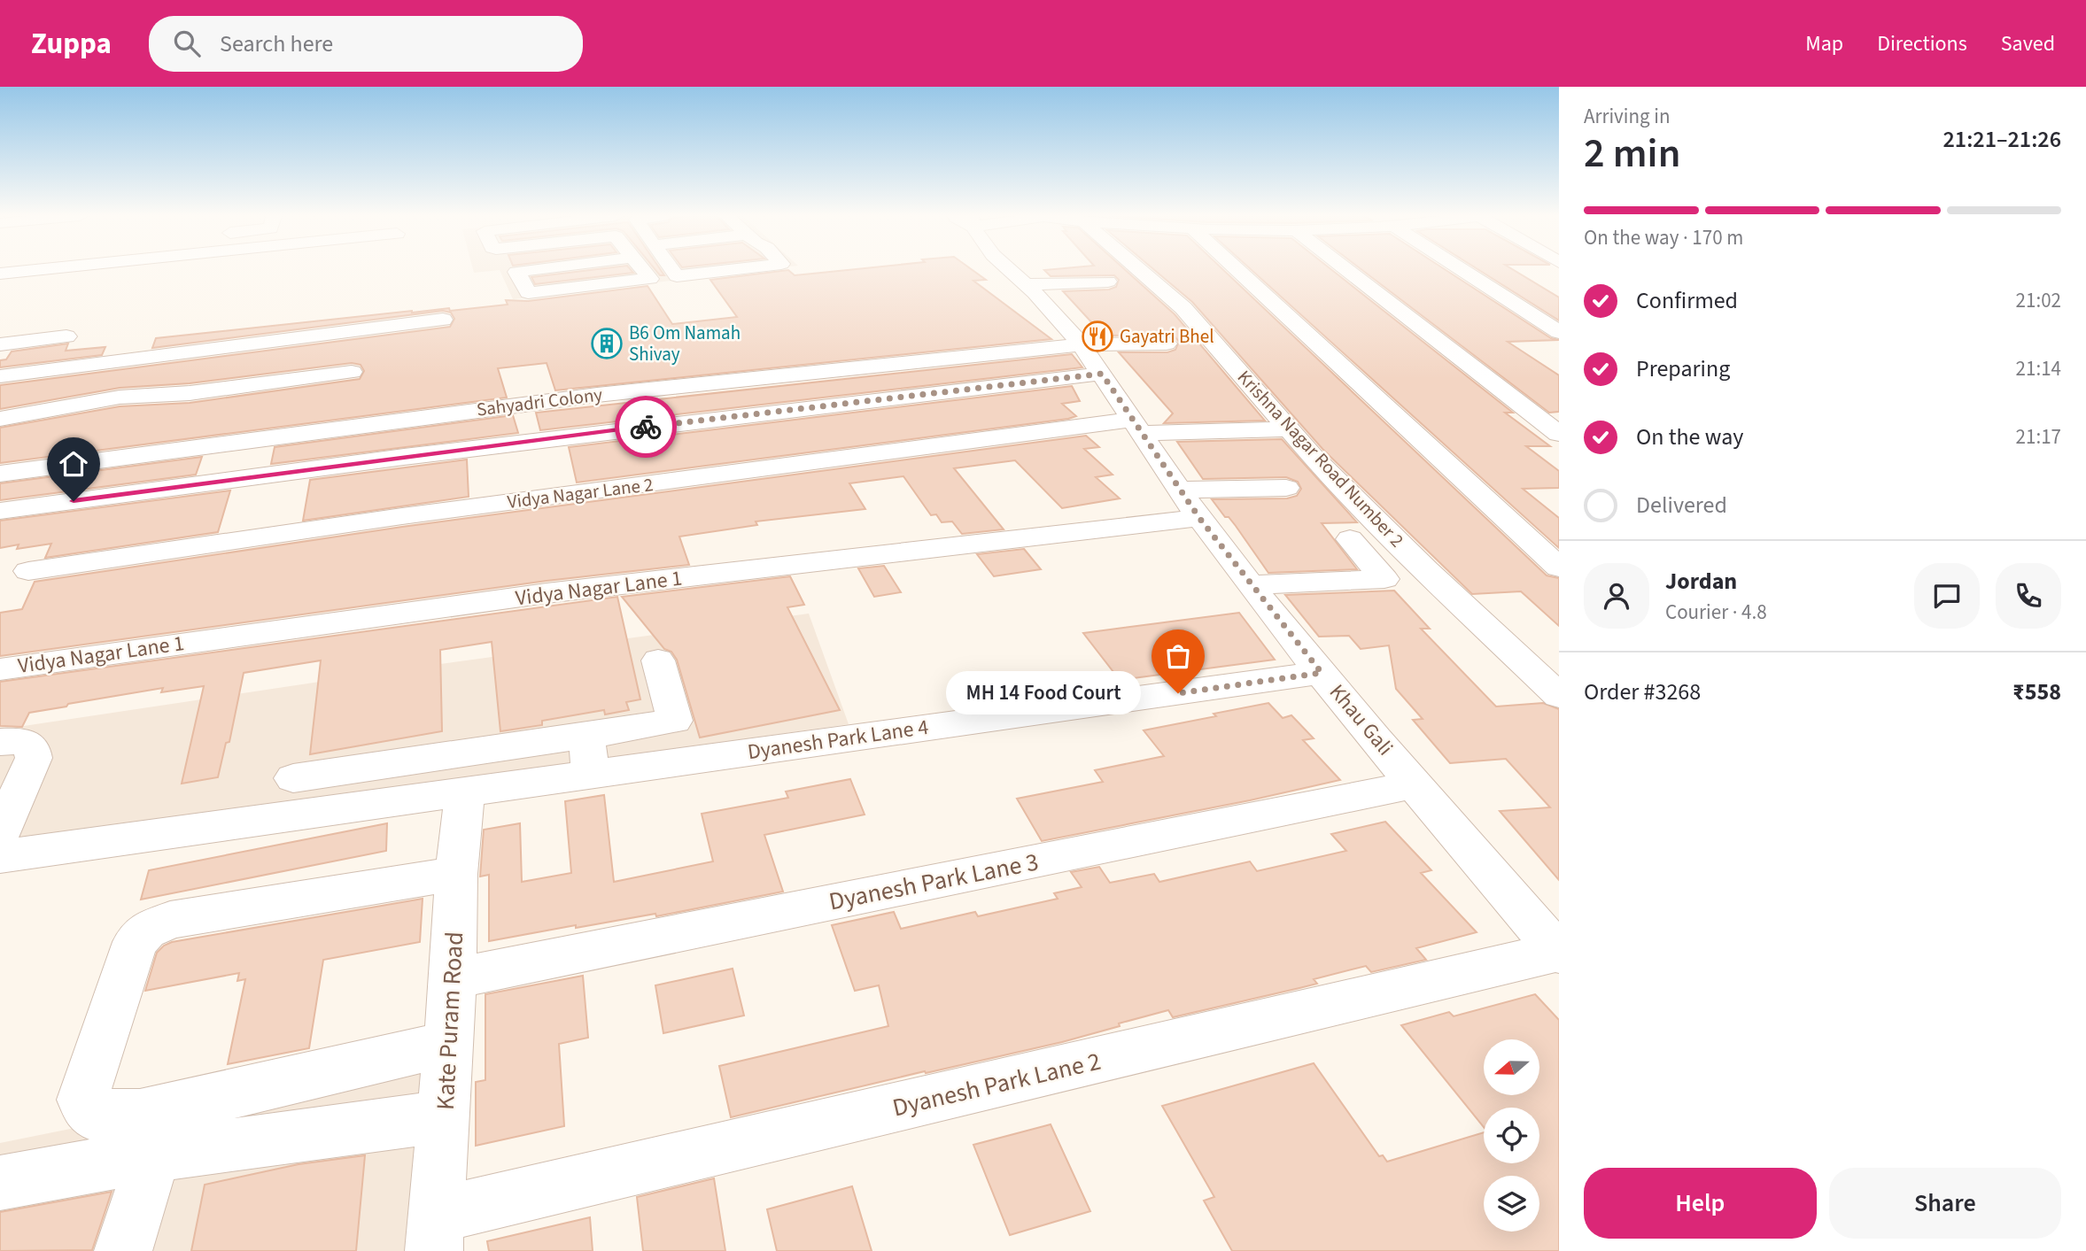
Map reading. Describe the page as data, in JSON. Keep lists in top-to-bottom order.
{
  "streets": {
    "street": [
      "Sahyadri Colony",
      "Krishna Nagar Road Number 2",
      "Vidya Nagar Lane 2",
      "Vidya Nagar Lane 1",
      "Khau Gali",
      "Dyanesh Park Lane 4",
      "Dyanesh Park Lane 3",
      "Kate Puram Road",
      "Dyanesh Park Lane 2"
    ]
  },
  "crossings": [
    ["Sahyadri Colony", "Khau Gali"],
    ["Krishna Nagar Road Number 2", "Vidya Nagar Lane 2"],
    ["Vidya Nagar Lane 2", "Khau Gali"],
    ["Vidya Nagar Lane 1", "Khau Gali"],
    ["Khau Gali", "Dyanesh Park Lane 4"],
    ["Khau Gali", "Dyanesh Park Lane 3"],
    ["Khau Gali", "Dyanesh Park Lane 2"],
    ["Dyanesh Park Lane 4", "Kate Puram Road"],
    ["Dyanesh Park Lane 3", "Kate Puram Road"],
    ["Kate Puram Road", "Dyanesh Park Lane 2"]
  ],
  "places": {
    "restaurant": ["Gayatri Bhel"],
    "building": ["B6 Om Namah Shivay"],
    "other": ["MH 14 Food Court"]
  },
  "north": "left",
  "page": {
    "header": "Zuppa",
    "search": "Search here",
    "nav": ["Map", "Directions", "Saved"],
    "heading": ["2 min", "Arriving in", "21:21–21:26"],
    "panel": [
      "Jordan",
      "Courier · 4.8",
      "Order #3268",
      "₹558"
    ],
    "bar": "On the way · 170 m",
    "list": [
      ["Confirmed", "21:02"],
      ["Preparing", "21:14"],
      ["On the way", "21:17"],
      "Delivered"
    ],
    "bubble": "MH 14 Food Court",
    "buttons": ["Help", "Share"]
  }
}
